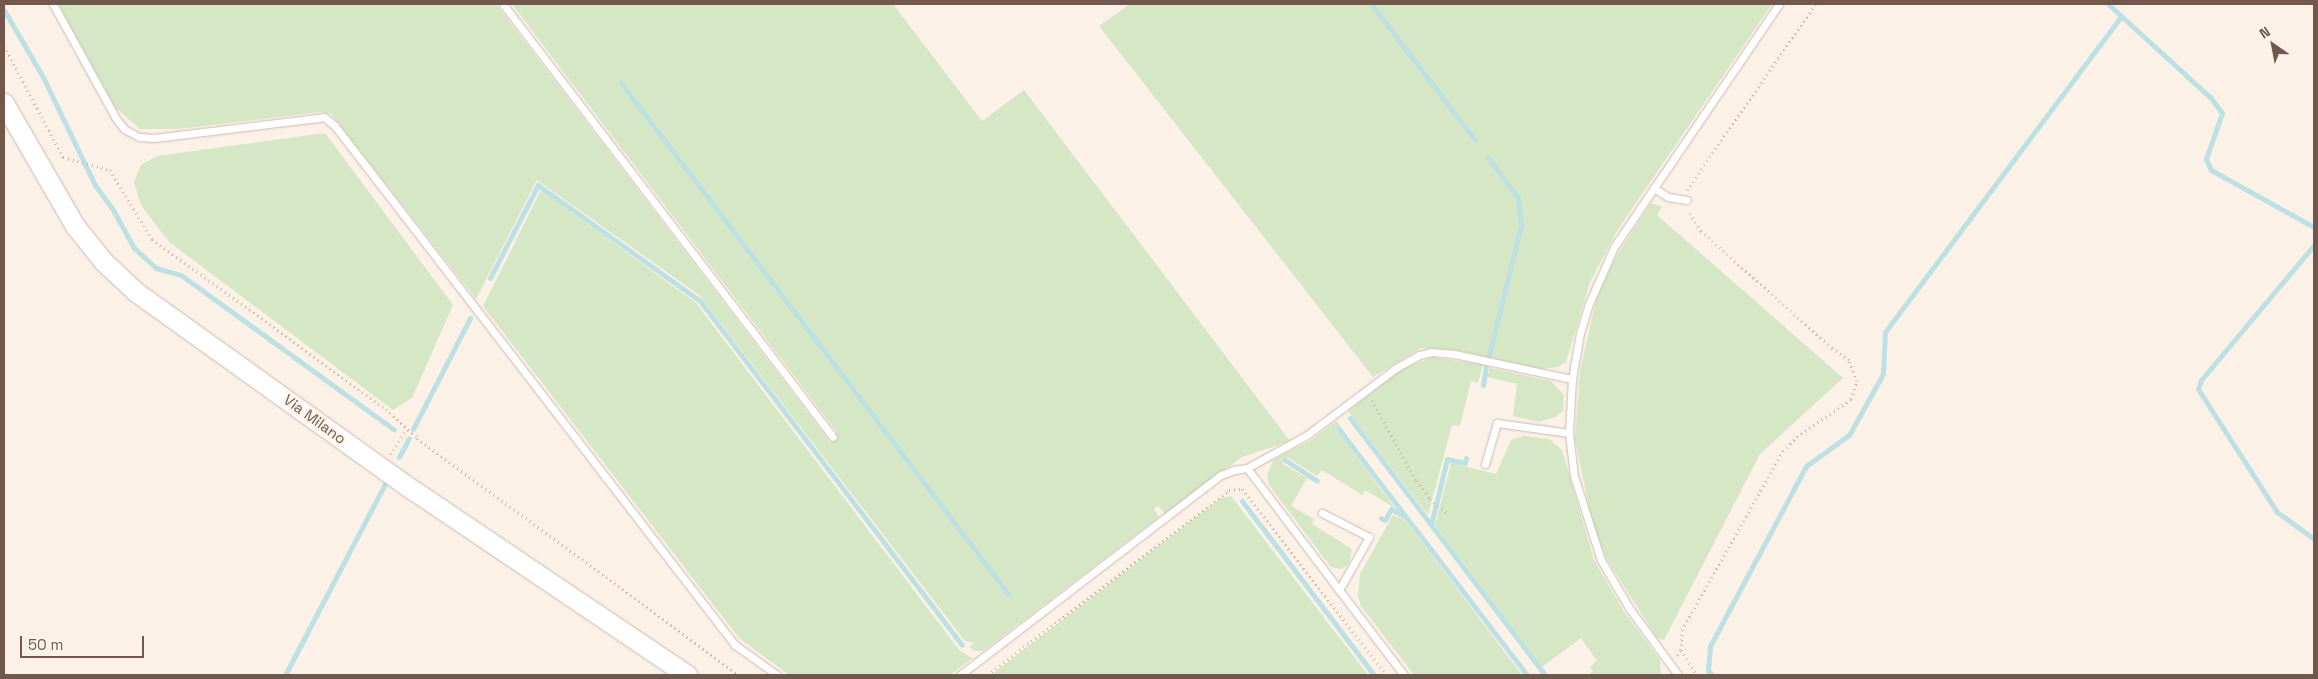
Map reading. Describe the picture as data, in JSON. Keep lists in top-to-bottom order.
{
  "streets": {
    "street": ["Via Milano"]
  },
  "scale_bar": "50 m",
  "north": "top left"
}
